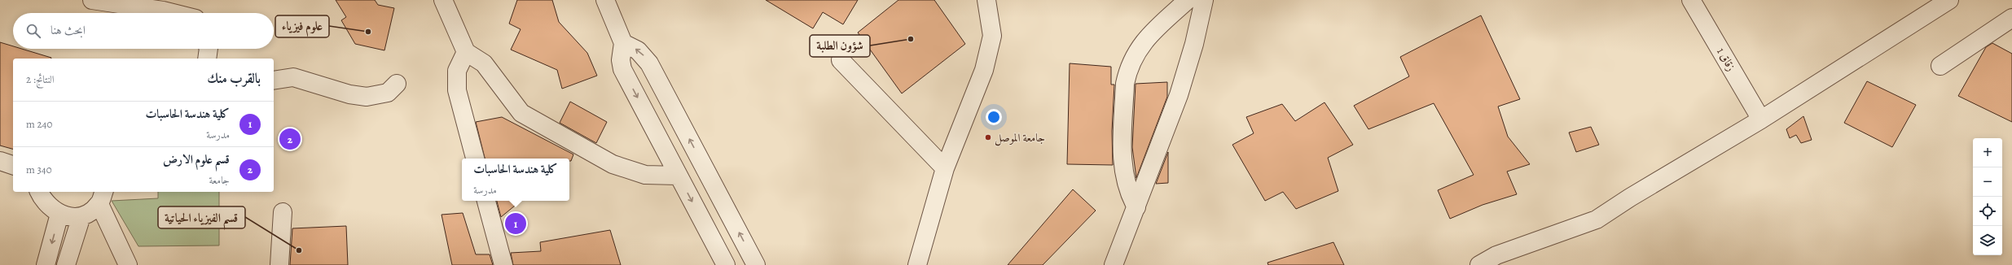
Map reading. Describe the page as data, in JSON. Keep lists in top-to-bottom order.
{
  "streets": {
    "street": ["زقاق 1"]
  },
  "places": [
    "علوم فيزياء",
    "شؤون الطلبة",
    "جامعة الموصل",
    "قسم الفيزياء الحياتية"
  ],
  "page": {
    "search": "ابحث هنا",
    "heading": ["بالقرب منك", "النتائج: 2"],
    "list": [
      {
        "mark": "1",
        "name": "كلية هندسة الحاسبات",
        "note": "مدرسة",
        "value": "240 m"
      },
      {
        "mark": "2",
        "name": "قسم علوم الارض",
        "note": "جامعة",
        "value": "340 m"
      }
    ],
    "pins": ["2", "1"],
    "map_buttons": ["+", "−"],
    "popup": ["كلية هندسة الحاسبات", "مدرسة"]
  }
}
